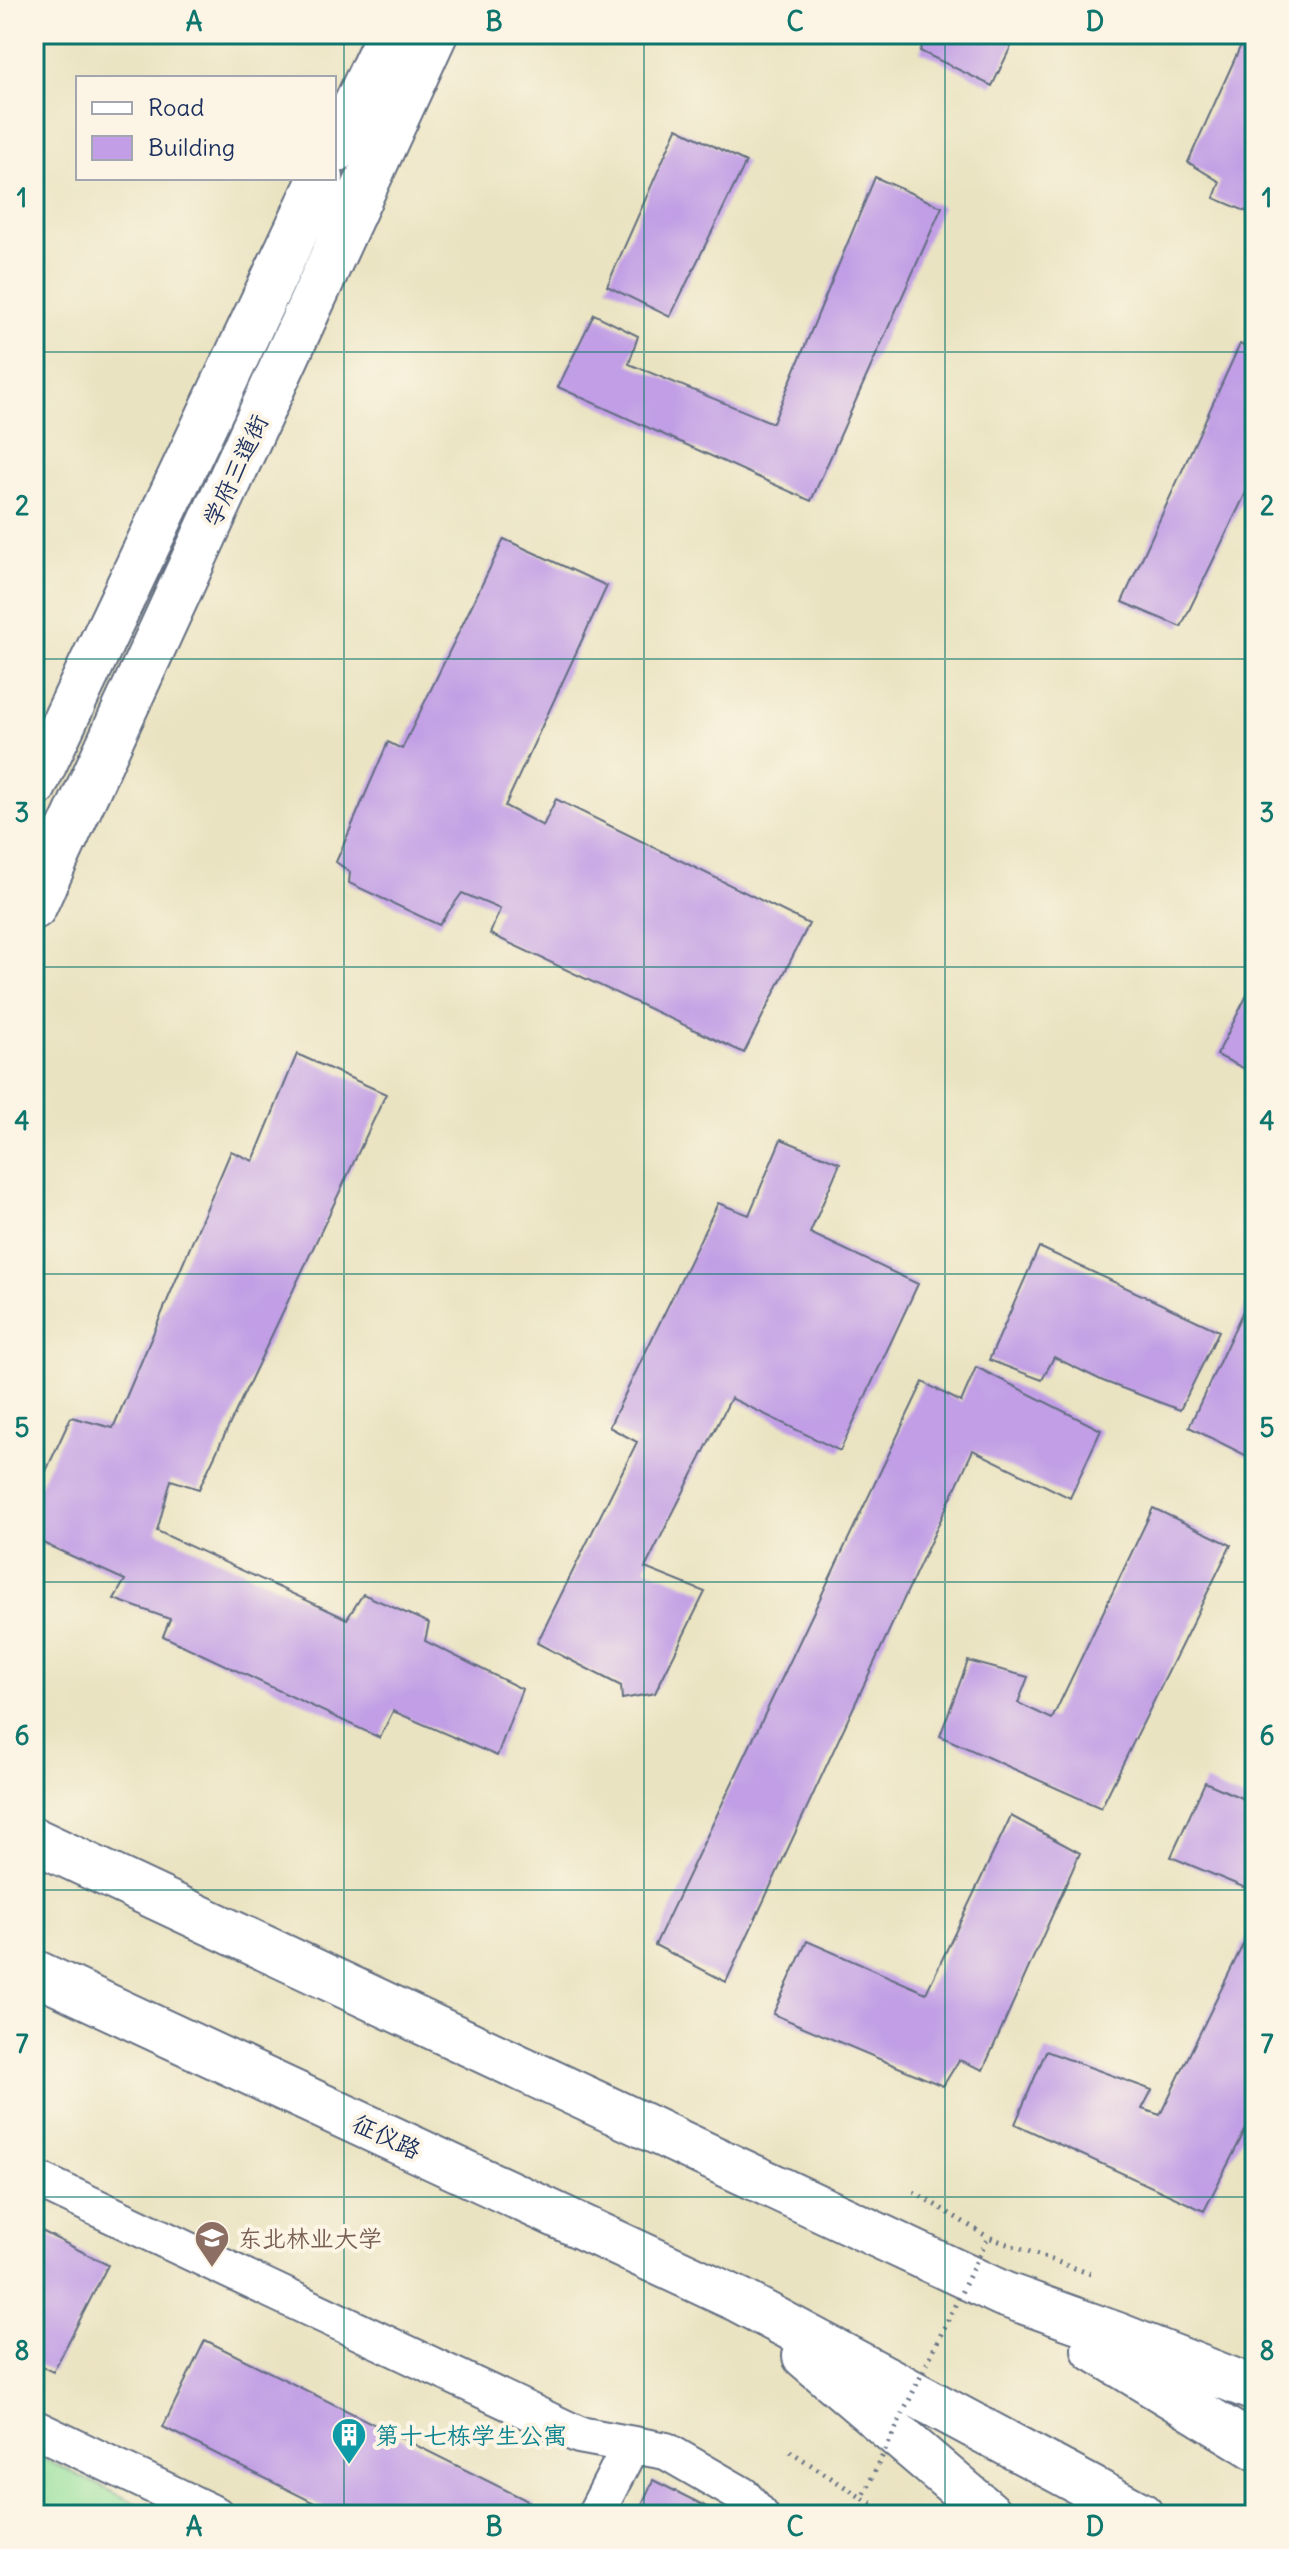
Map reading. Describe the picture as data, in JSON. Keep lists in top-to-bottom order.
{
  "streets": {
    "main road": ["学府三道街", "征仪路"]
  },
  "places": {
    "school or university": ["东北林业大学"],
    "building": ["第十七栋学生公寓"]
  },
  "legend": ["Road", "Building"],
  "grid": {
    "columns": [
      "A",
      "B",
      "C",
      "D"
    ],
    "rows": [
      "1",
      "2",
      "3",
      "4",
      "5",
      "6",
      "7",
      "8"
    ]
  }
}
